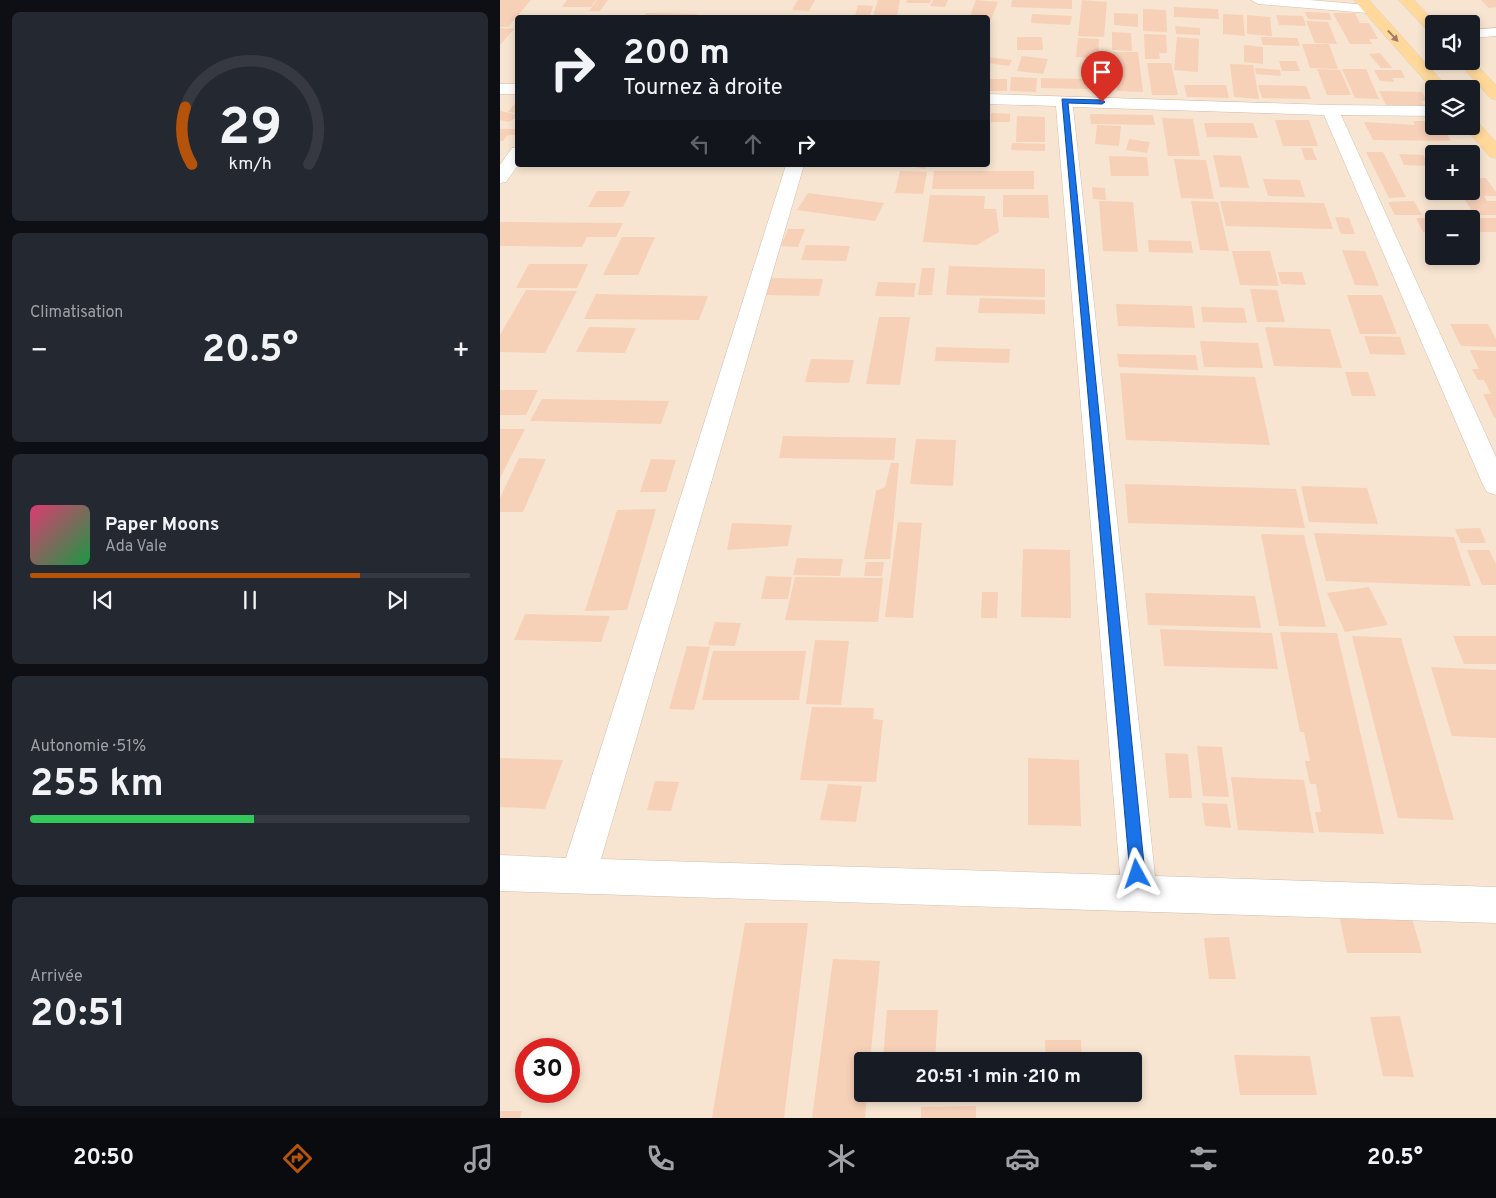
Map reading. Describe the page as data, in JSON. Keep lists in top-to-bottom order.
{
  "page": {
    "map_buttons": ["+", "−"],
    "turn": ["200 m", "Tournez à droite"],
    "tile": [
      "Climatisation",
      ["Autonomie · 51%", "255 km"],
      ["Arrivée", "20:51"]
    ],
    "heat": ["−", "20.5°", "+"],
    "song": ["Paper Moons", "Ada Vale"],
    "limit": "30",
    "trip": "20:51 · 1 min · 210 m",
    "tabs": ["20:50", "20.5°"],
    "gauge": ["29", "km/h"]
  }
}
